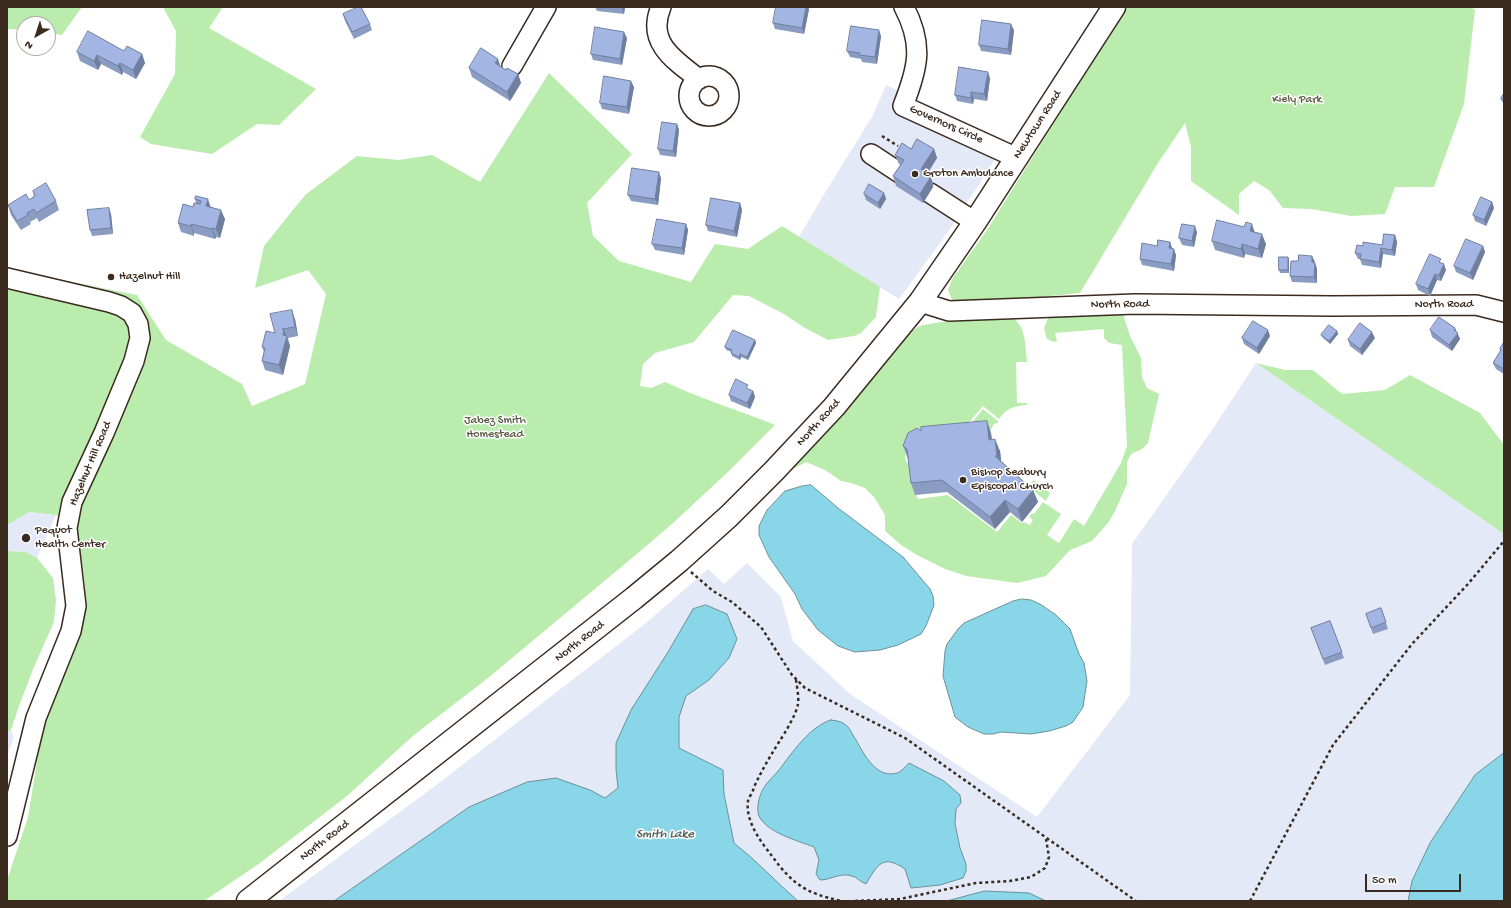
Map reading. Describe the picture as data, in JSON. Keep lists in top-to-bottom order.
{
  "streets": {
    "main road": ["Newtown Road", "North Road"],
    "street": ["Governors Circle", "Hazelnut Hill Road"]
  },
  "crossings": [
    ["Governors Circle", "Newtown Road"],
    ["Newtown Road", "North Road"]
  ],
  "water": ["Smith Lake"],
  "parks": ["Kiely Park", "Jabez Smith Homestead"],
  "places": [
    "Groton Ambulance",
    "Hazelnut Hill",
    "Bishop Seabury Episcopal Church",
    "Pequot Health Center"
  ],
  "scale_bar": "50 m",
  "north": "bottom left"
}
